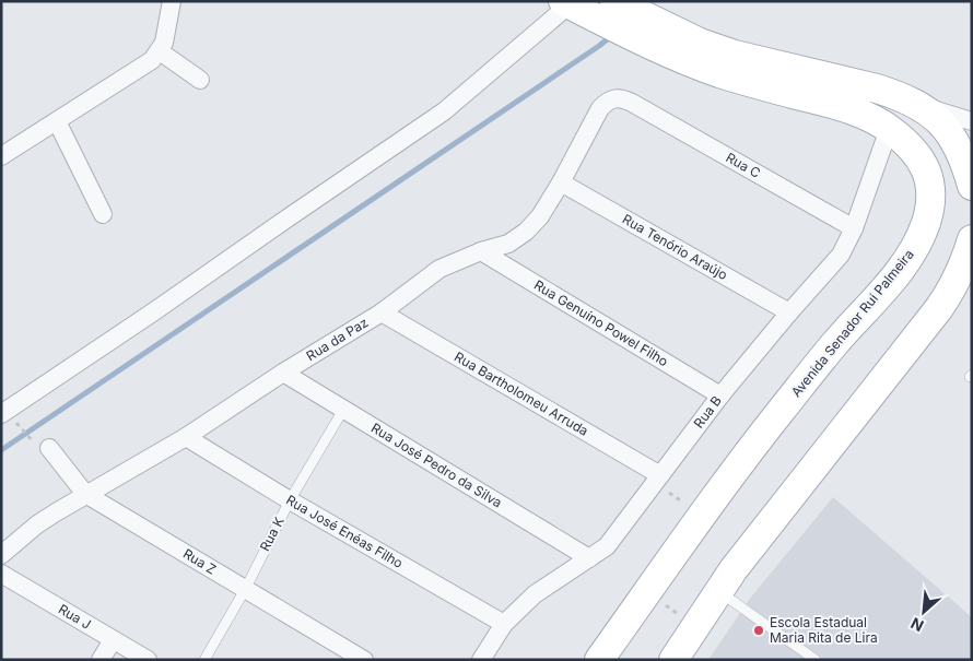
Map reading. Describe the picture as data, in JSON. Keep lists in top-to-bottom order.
{
  "streets": {
    "main road": ["Avenida Senador Rui Palmeira"],
    "street": [
      "Rua C",
      "Rua Tenório Araújo",
      "Rua Genuíno Powel Filho",
      "Rua da Paz",
      "Rua Bartholomeu Arruda",
      "Rua B",
      "Rua José Pedro da Silva",
      "Rua José Enéas Filho",
      "Rua Z",
      "Rua J"
    ],
    "lane": ["Rua K"]
  },
  "crossings": [
    ["Rua C", "Rua da Paz"],
    ["Rua C", "Rua B"],
    ["Rua Tenório Araújo", "Rua da Paz"],
    ["Rua Tenório Araújo", "Rua B"],
    ["Rua Genuíno Powel Filho", "Rua da Paz"],
    ["Rua Genuíno Powel Filho", "Rua B"],
    ["Avenida Senador Rui Palmeira", "Rua B"],
    ["Rua da Paz", "Rua Bartholomeu Arruda"],
    ["Rua da Paz", "Rua José Pedro da Silva"],
    ["Rua da Paz", "Rua José Enéas Filho"],
    ["Rua da Paz", "Rua Z"],
    ["Rua Bartholomeu Arruda", "Rua B"],
    ["Rua B", "Rua José Pedro da Silva"],
    ["Rua B", "Rua José Enéas Filho"],
    ["Rua José Pedro da Silva", "Rua K"],
    ["Rua José Enéas Filho", "Rua K"],
    ["Rua K", "Rua Z"]
  ],
  "places": ["Escola Estadual Maria Rita de Lira"],
  "north": "bottom left"
}
